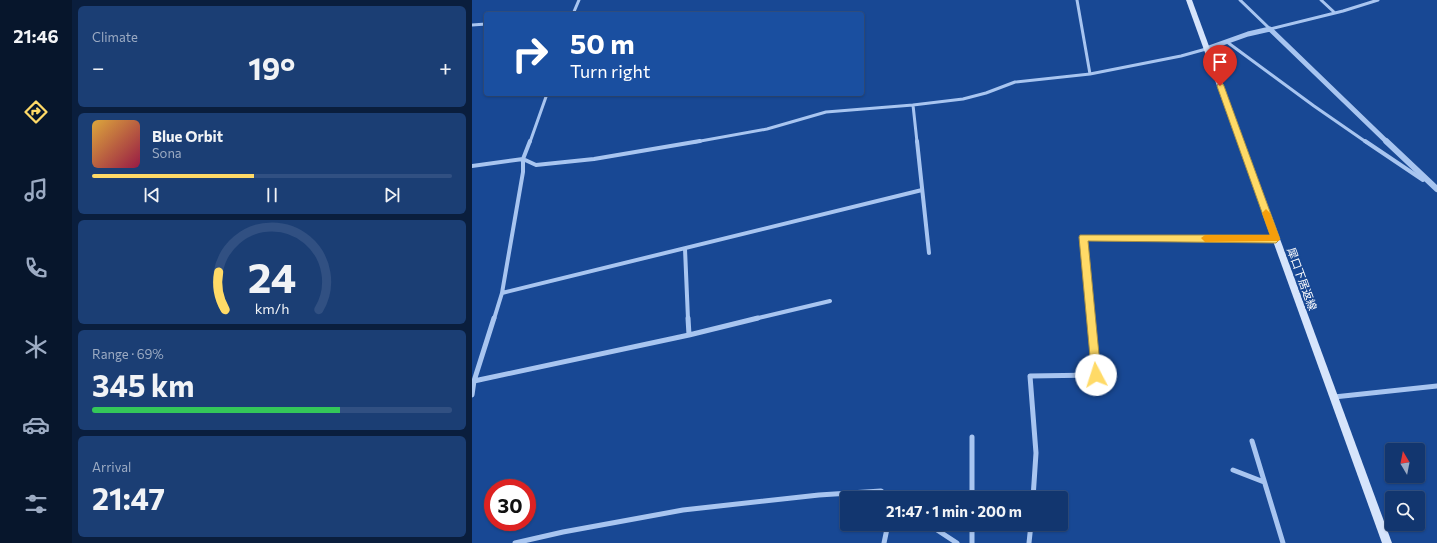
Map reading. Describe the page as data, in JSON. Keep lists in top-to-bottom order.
{
  "streets": {
    "main road": ["犀口下居返線"]
  },
  "north": "top",
  "page": {
    "tabs": "21:46",
    "tile": [
      "Climate",
      ["Range · 69%", "345 km"],
      ["Arrival", "21:47"]
    ],
    "turn": ["50 m", "Turn right"],
    "heat": ["−", "19°", "+"],
    "song": ["Blue Orbit", "Sona"],
    "limit": "30",
    "trip": "21:47 · 1 min · 200 m",
    "gauge": ["24", "km/h"]
  }
}
